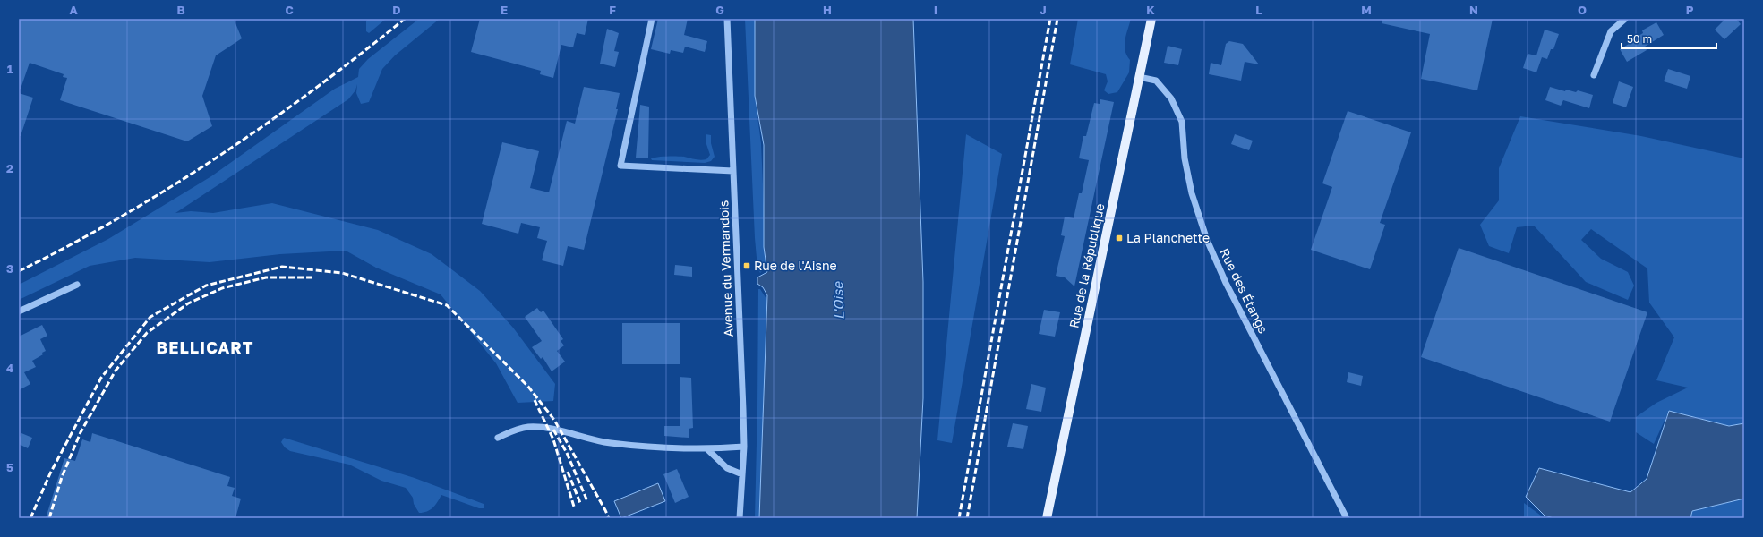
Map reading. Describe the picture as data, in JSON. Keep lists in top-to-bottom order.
{
  "streets": {
    "main road": ["Rue de la République"],
    "street": ["Avenue du Vermandois", "Rue des Étangs"]
  },
  "crossings": [
    ["Rue de la République", "Rue des Étangs"]
  ],
  "districts": ["BELLICART"],
  "water": ["L'Oise"],
  "places": {
    "transit": ["La Planchette", "Rue de l'Aisne"]
  },
  "scale_bar": "50 m",
  "grid": {
    "columns": [
      "A",
      "B",
      "C",
      "D",
      "E",
      "F",
      "G",
      "H",
      "I",
      "J",
      "K",
      "L",
      "M",
      "N",
      "O",
      "P"
    ],
    "rows": [
      "1",
      "2",
      "3",
      "4",
      "5"
    ]
  }
}
